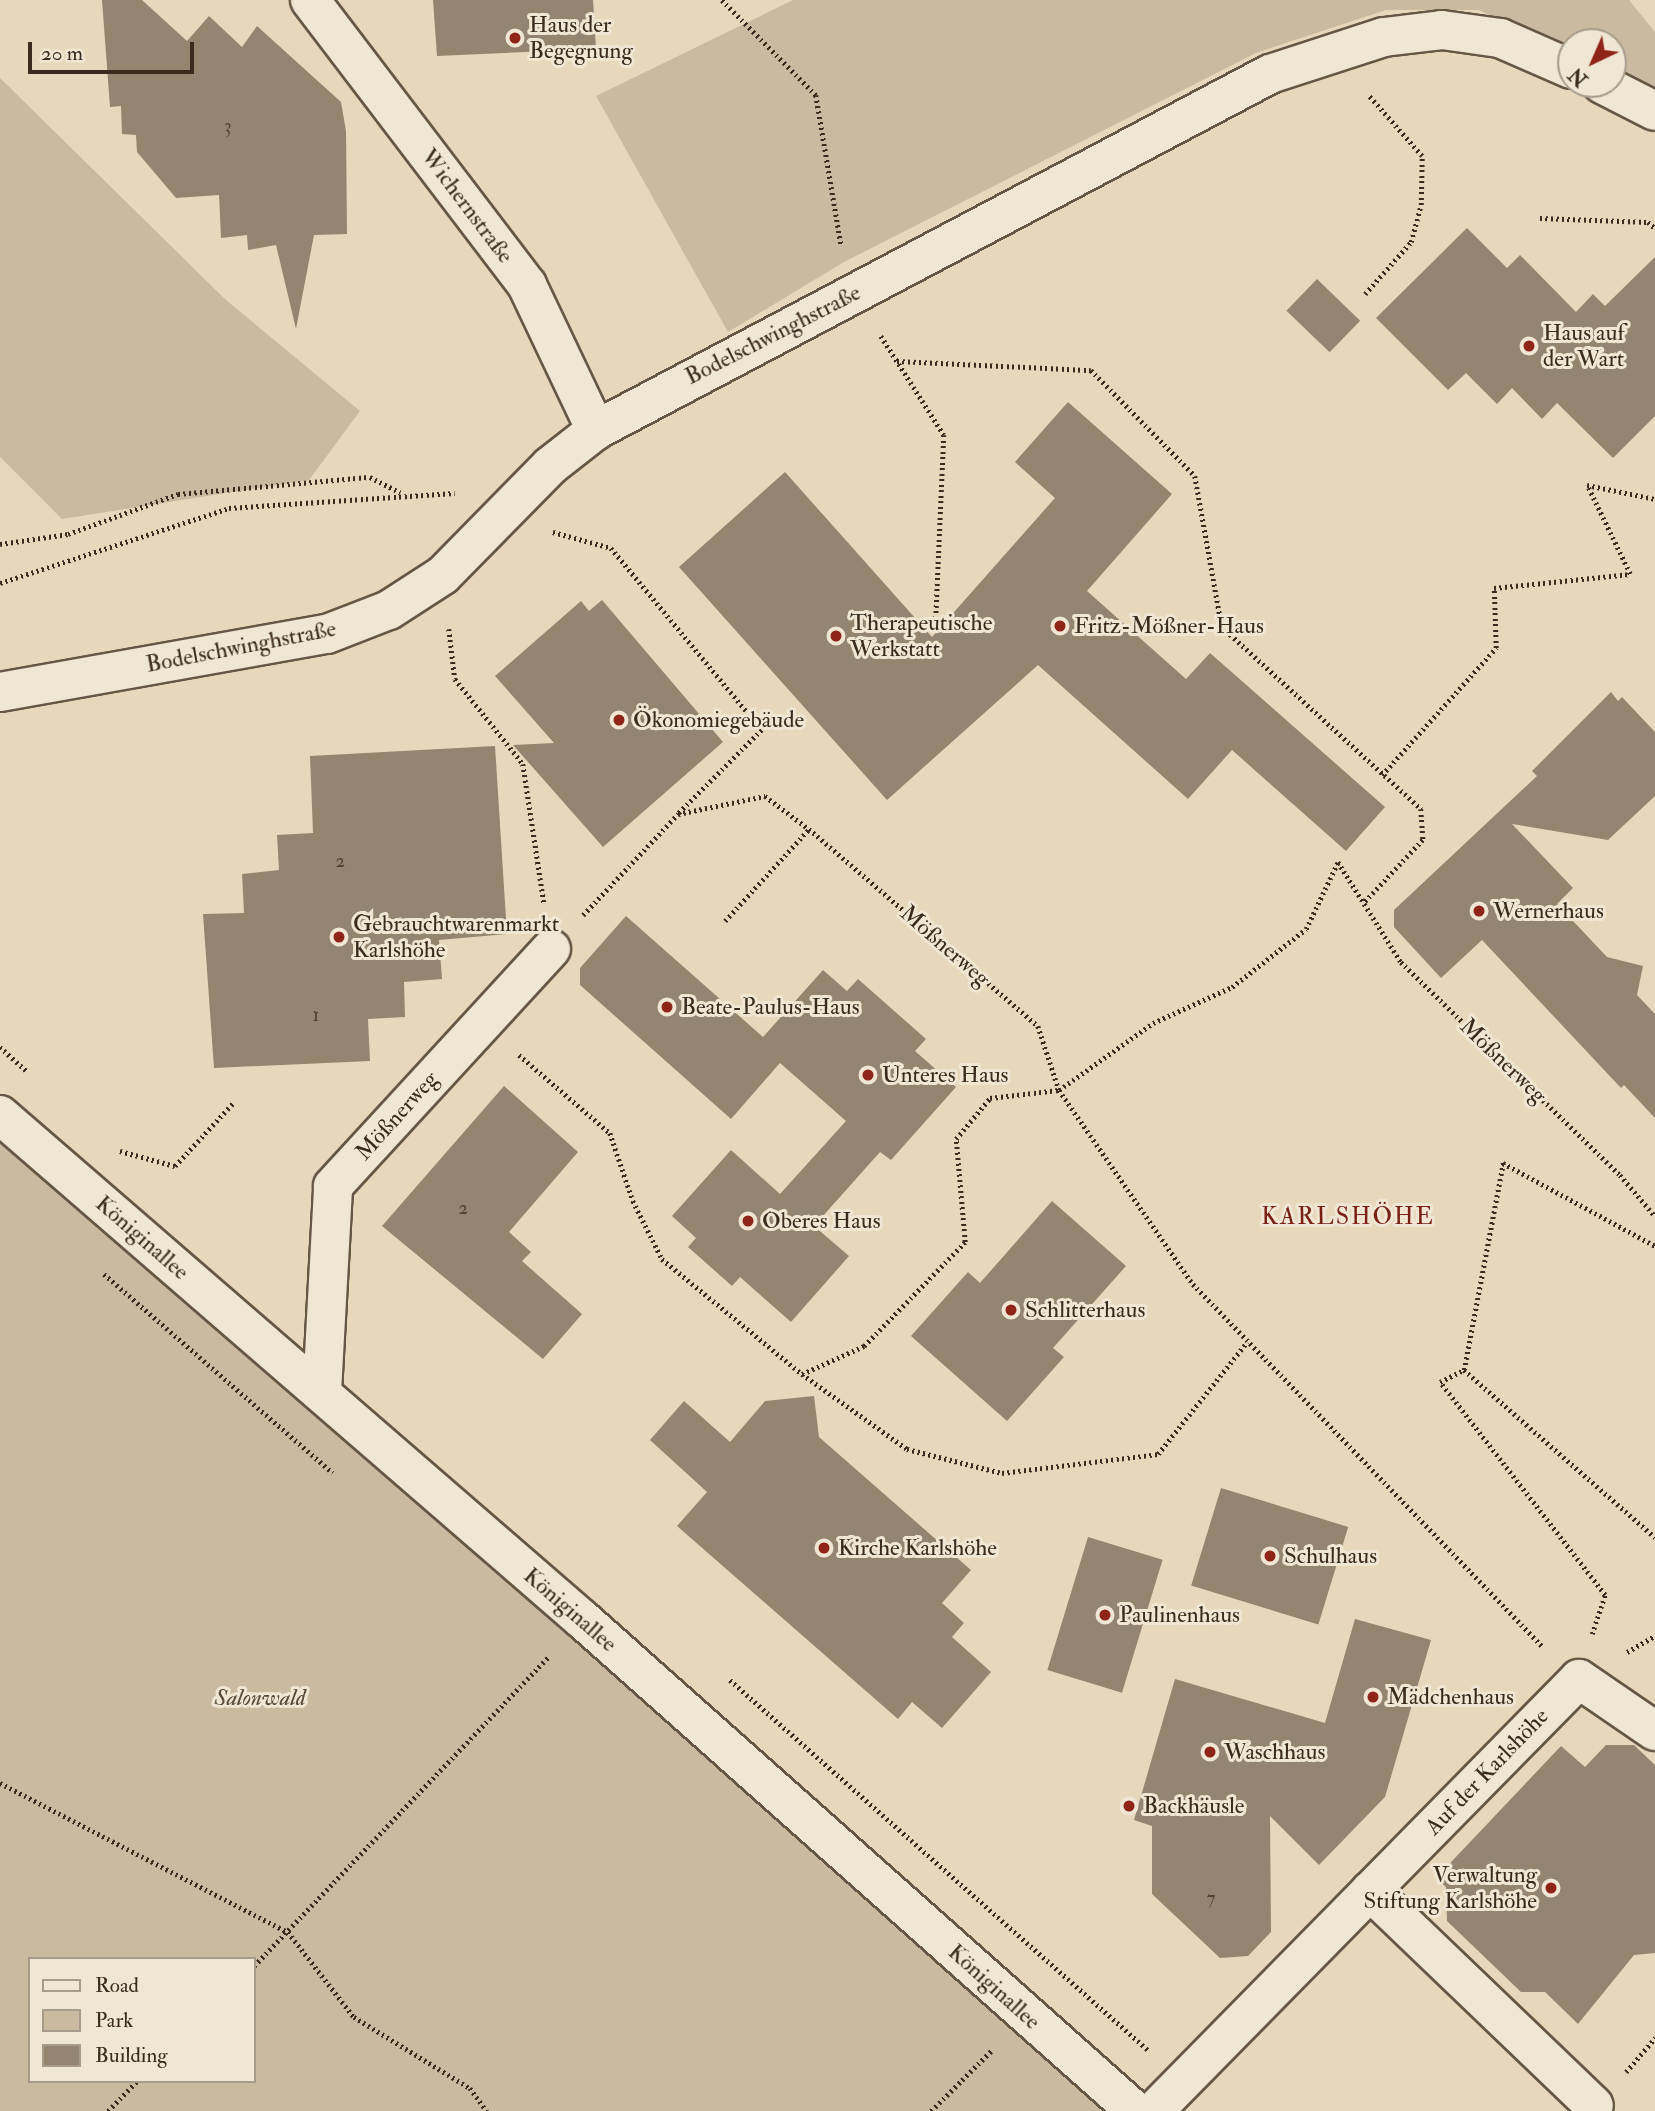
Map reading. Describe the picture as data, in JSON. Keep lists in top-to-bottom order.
{
  "streets": {
    "street": [
      "Wichernstraße",
      "Bodelschwinghstraße",
      "Mößnerweg",
      "Königinallee",
      "Auf der Karlshöhe"
    ]
  },
  "crossings": [
    ["Wichernstraße", "Bodelschwinghstraße"],
    ["Mößnerweg", "Königinallee"]
  ],
  "districts": ["KARLSHÖHE"],
  "parks": ["Salonwald"],
  "places": [
    "Haus der Begegnung",
    "Haus auf der Wart",
    "Fritz-Mößner-Haus",
    "Therapeutische Werkstatt",
    "Ökonomiegebäude",
    "Wernerhaus",
    "Gebrauchtwarenmarkt Karlshöhe",
    "Beate-Paulus-Haus",
    "Unteres Haus",
    "Oberes Haus",
    "Schlitterhaus",
    "Kirche Karlshöhe",
    "Schulhaus",
    "Paulinenhaus",
    "Mädchenhaus",
    "Waschhaus",
    "Backhäusle",
    "Verwaltung Stiftung Karlshöhe"
  ],
  "house_numbers": [
    "3",
    "2",
    "1",
    "2",
    "7"
  ],
  "legend": ["Road", "Park", "Building"],
  "scale_bar": "20 m",
  "north": "bottom left"
}
